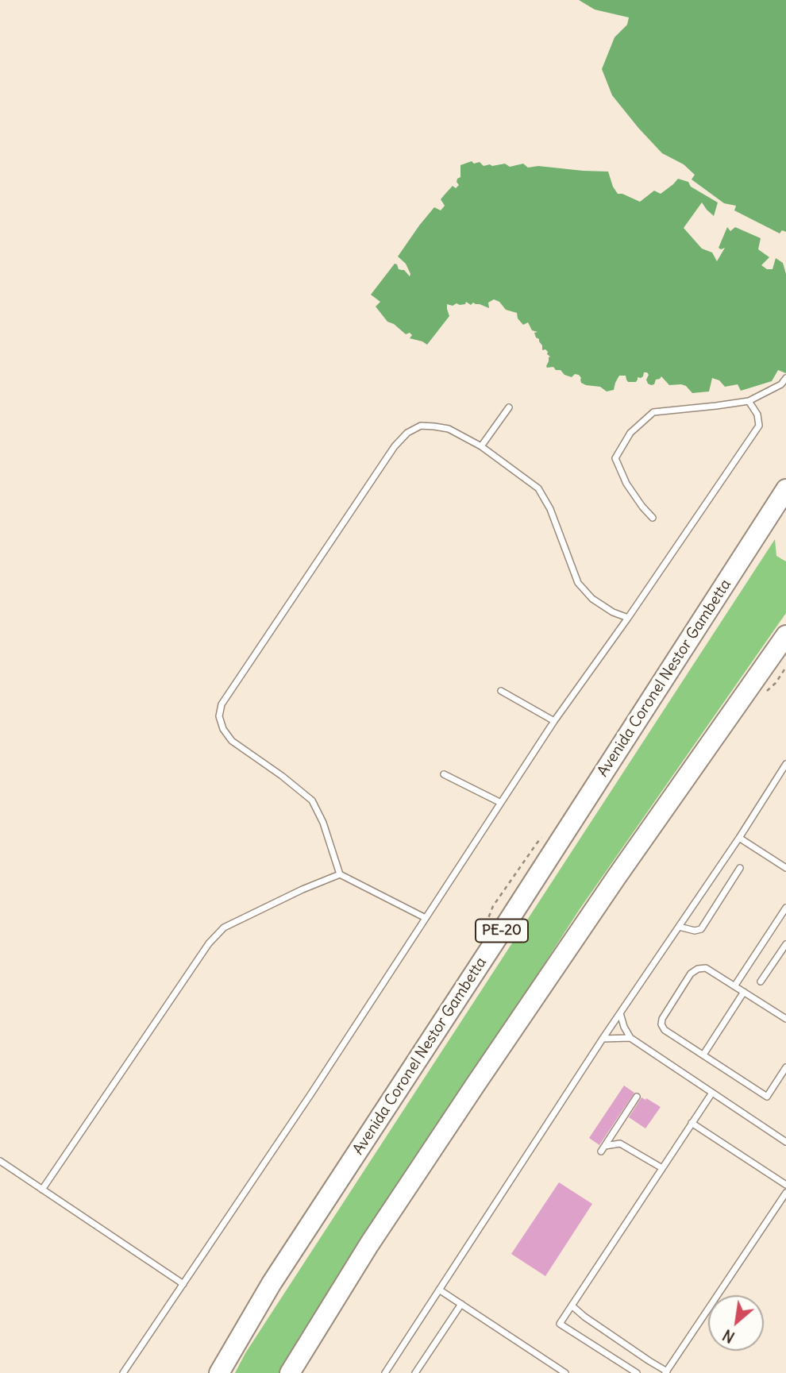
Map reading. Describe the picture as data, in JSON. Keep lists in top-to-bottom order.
{
  "streets": {
    "highway": ["Avenida Coronel Nestor Gambetta", "PE-20"]
  },
  "north": "bottom left"
}
